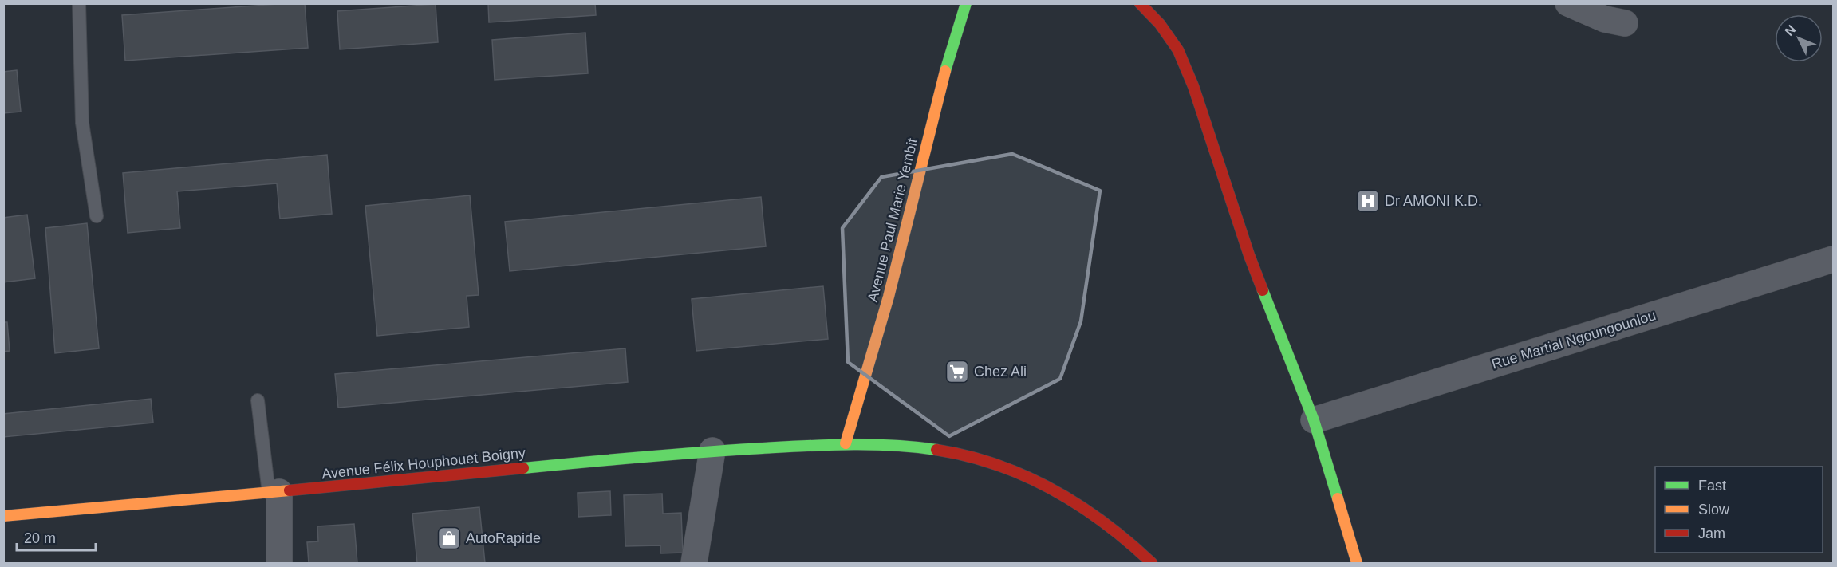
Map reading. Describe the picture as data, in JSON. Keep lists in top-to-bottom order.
{
  "streets": {
    "main road": ["Avenue Paul Marie Yembit", "Avenue Félix Houphouet Boigny"],
    "street": ["Rue Martial Ngoungounlou"]
  },
  "crossings": [
    ["Avenue Paul Marie Yembit", "Avenue Félix Houphouet Boigny"]
  ],
  "places": {
    "hospital": ["Dr AMONI K.D."],
    "supermarket": ["Chez Ali"],
    "shop": ["AutoRapide"]
  },
  "legend": ["Fast", "Slow", "Jam"],
  "scale_bar": "20 m",
  "north": "top left"
}
